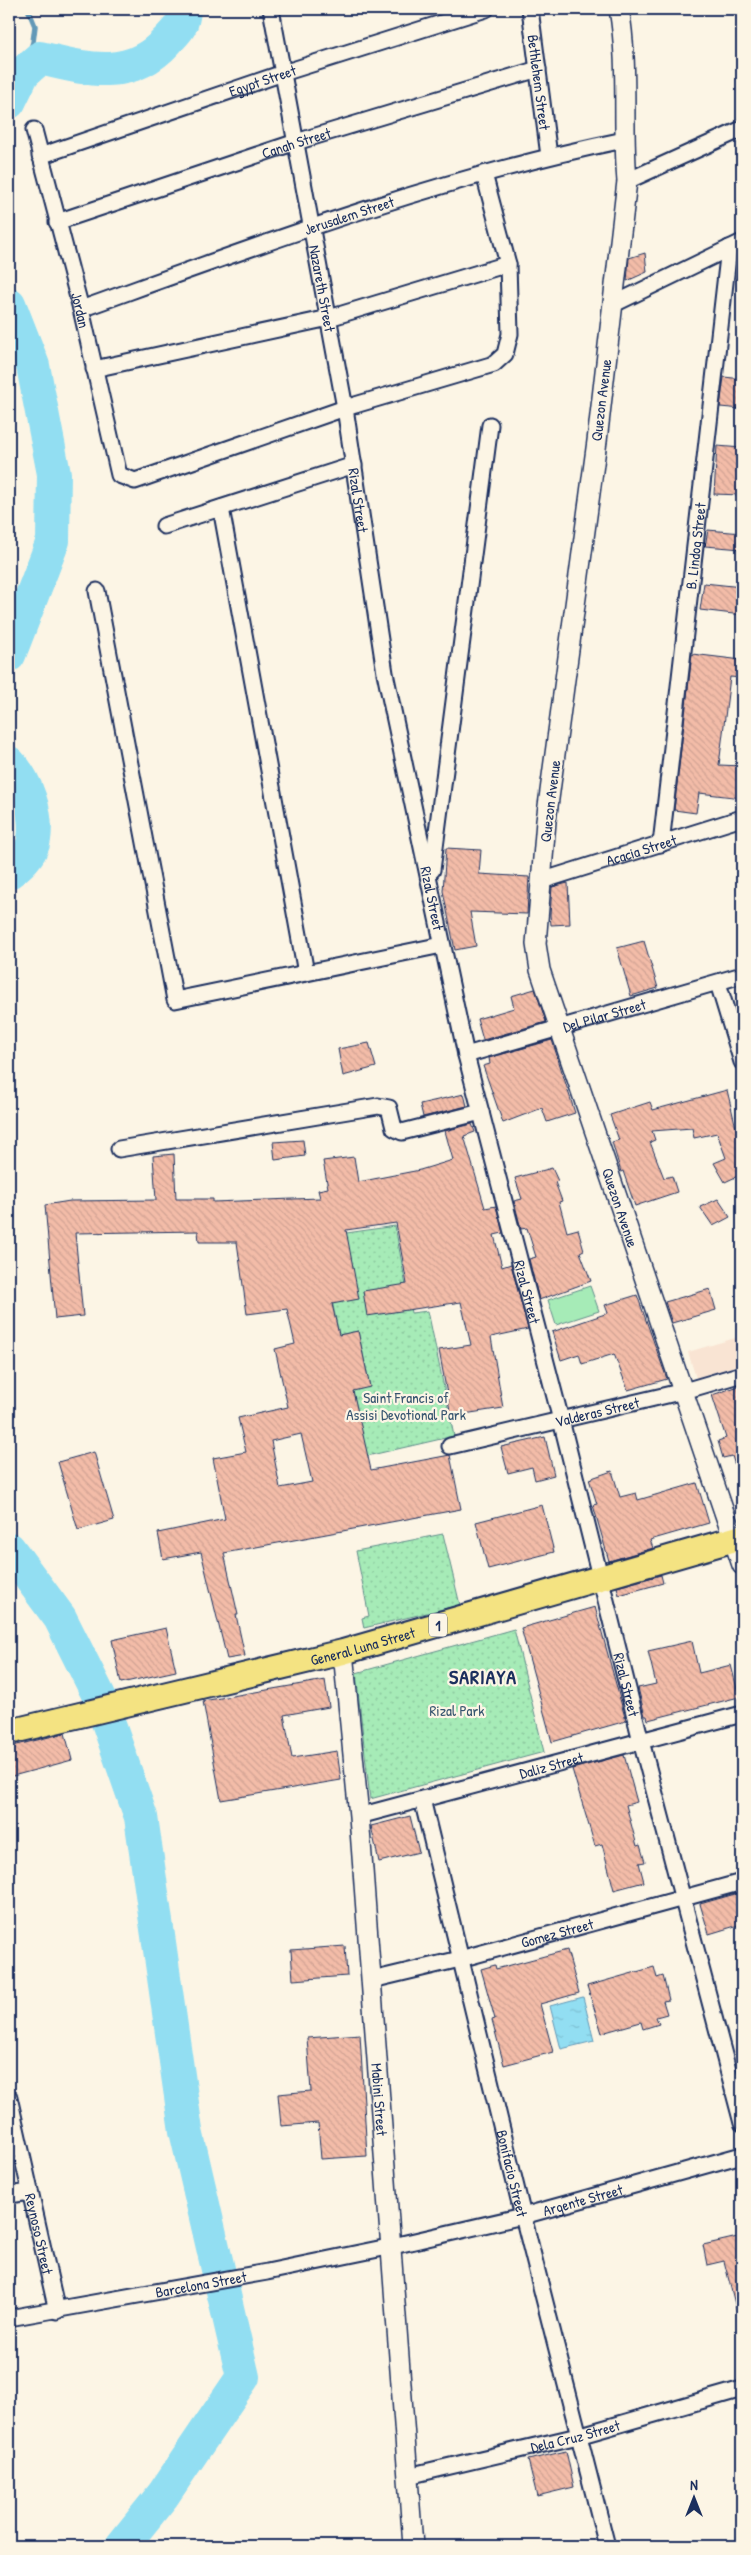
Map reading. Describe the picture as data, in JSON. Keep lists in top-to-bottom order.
{
  "streets": {
    "main road": ["1", "General Luna Street"],
    "street": [
      "Egypt Street",
      "Bethlehem Street",
      "Canah Street",
      "Jerusalem Street",
      "Nazareth Street",
      "Jordan",
      "Quezon Avenue",
      "Rizal Street",
      "B. Lindog Street",
      "Acacia Street",
      "Del Pilar Street",
      "Valderas Street",
      "Daliz Street",
      "Gomez Street",
      "Mabini Street",
      "Bonifacio Street",
      "Argente Street",
      "Reynoso Street",
      "Barcelona Street",
      "Dela Cruz Street"
    ]
  },
  "crossings": [
    ["Egypt Street", "Nazareth Street"],
    ["Egypt Street", "Jordan"],
    ["Bethlehem Street", "Canah Street"],
    ["Bethlehem Street", "Jerusalem Street"],
    ["Canah Street", "Nazareth Street"],
    ["Canah Street", "Jordan"],
    ["Jerusalem Street", "Nazareth Street"],
    ["Jerusalem Street", "Jordan"],
    ["Jerusalem Street", "Quezon Avenue"],
    ["Nazareth Street", "Jordan"],
    ["Nazareth Street", "Rizal Street"],
    ["Quezon Avenue", "Acacia Street"],
    ["Quezon Avenue", "Del Pilar Street"],
    ["Quezon Avenue", "Valderas Street"],
    ["Quezon Avenue", "General Luna Street"],
    ["Rizal Street", "Del Pilar Street"],
    ["Rizal Street", "Valderas Street"],
    ["Rizal Street", "General Luna Street"],
    ["Rizal Street", "Daliz Street"],
    ["Rizal Street", "Gomez Street"],
    ["B. Lindog Street", "Acacia Street"],
    ["General Luna Street", "Mabini Street"],
    ["Daliz Street", "Mabini Street"],
    ["Daliz Street", "Bonifacio Street"],
    ["Gomez Street", "Mabini Street"],
    ["Gomez Street", "Bonifacio Street"],
    ["Mabini Street", "Argente Street"],
    ["Mabini Street", "Barcelona Street"],
    ["Mabini Street", "Dela Cruz Street"],
    ["Bonifacio Street", "Argente Street"],
    ["Bonifacio Street", "Dela Cruz Street"],
    ["Argente Street", "Barcelona Street"],
    ["Reynoso Street", "Barcelona Street"]
  ],
  "districts": ["SARIAYA"],
  "parks": ["Saint Francis of Assisi Devotional Park", "Rizal Park"],
  "north": "top"
}
